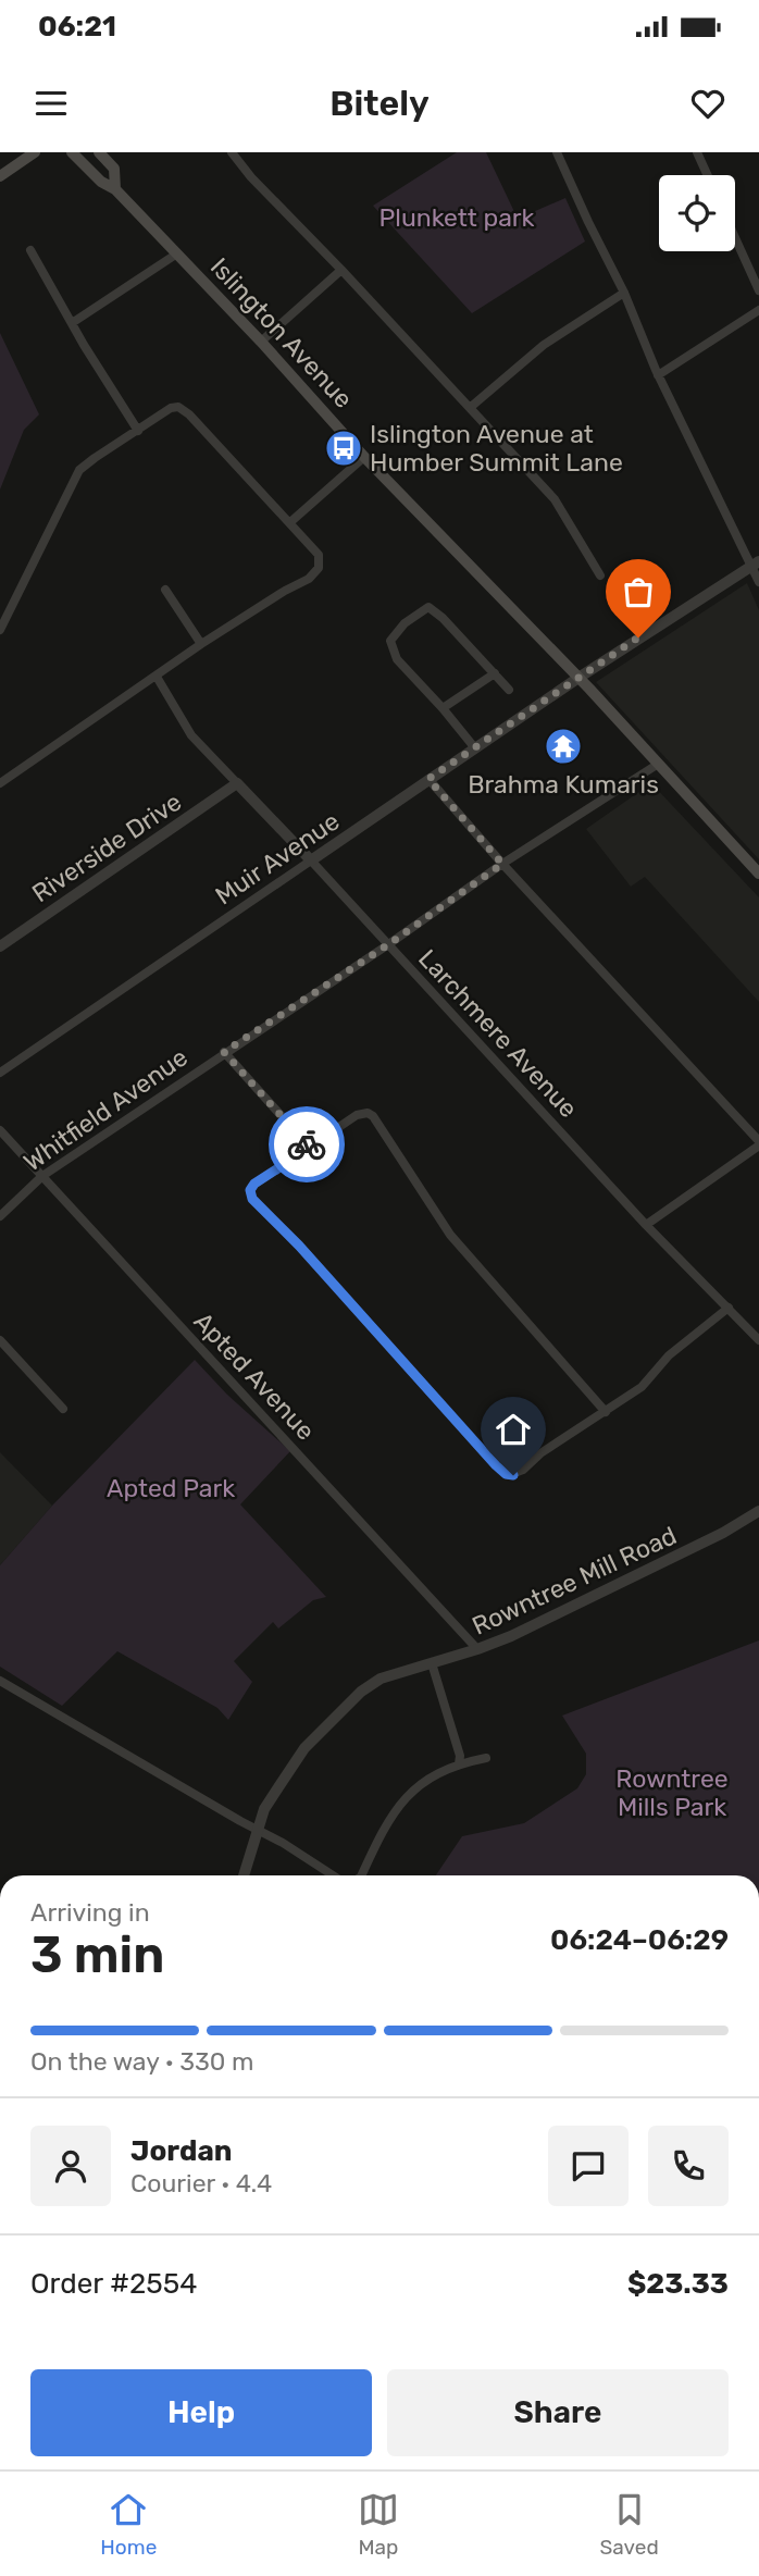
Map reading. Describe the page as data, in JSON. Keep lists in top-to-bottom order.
{
  "streets": {
    "main road": ["Islington Avenue"],
    "street": [
      "Riverside Drive",
      "Muir Avenue",
      "Larchmere Avenue",
      "Whitfield Avenue",
      "Apted Avenue",
      "Rowntree Mill Road"
    ]
  },
  "crossings": [
    ["Islington Avenue", "Muir Avenue"],
    ["Islington Avenue", "Whitfield Avenue"],
    ["Riverside Drive", "Larchmere Avenue"],
    ["Muir Avenue", "Larchmere Avenue"],
    ["Larchmere Avenue", "Whitfield Avenue"],
    ["Whitfield Avenue", "Apted Avenue"],
    ["Apted Avenue", "Rowntree Mill Road"]
  ],
  "parks": ["Plunkett park", "Apted Park", "Rowntree Mills Park"],
  "places": {
    "bus stop": ["Islington Avenue at Humber Summit Lane"],
    "temple": ["Brahma Kumaris"]
  },
  "page": {
    "status": "06:21",
    "header": "Bitely",
    "heading": ["3 min", "Arriving in", "06:24–06:29"],
    "panel": [
      "Jordan",
      "Courier · 4.4",
      "Order #2554",
      "$23.33"
    ],
    "bar": "On the way · 330 m",
    "buttons": ["Help", "Share"],
    "tabs": ["Home", "Map", "Saved"]
  }
}
